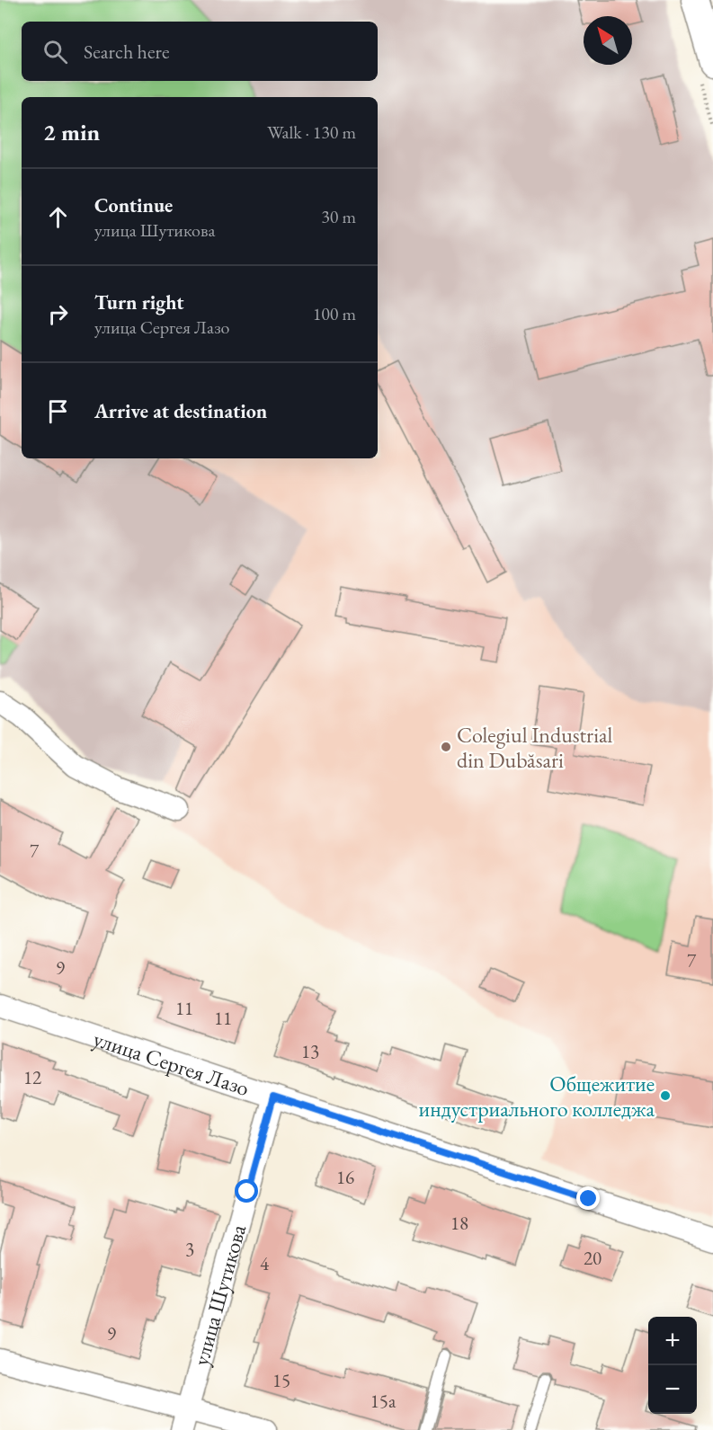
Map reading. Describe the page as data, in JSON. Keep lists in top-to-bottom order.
{
  "streets": {
    "street": ["улица Сергея Лазо", "улица Шутикова"]
  },
  "crossings": [
    ["улица Сергея Лазо", "улица Шутикова"]
  ],
  "places": ["Colegiul Industrial din Dubăsari", "Общежитие индустриального колледжа"],
  "house_numbers": [
    "7",
    "7",
    "9",
    "11",
    "11",
    "13",
    "12",
    "16",
    "18",
    "3",
    "20",
    "4",
    "9",
    "15",
    "15а"
  ],
  "north": "top left",
  "page": {
    "search": "Search here",
    "heading": ["2 min", "Walk · 130 m"],
    "list": [
      ["Continue", "улица Шутикова", "30 m"],
      ["Turn right", "улица Сергея Лазо", "100 m"],
      "Arrive at destination"
    ],
    "map_buttons": ["+", "−"]
  }
}
